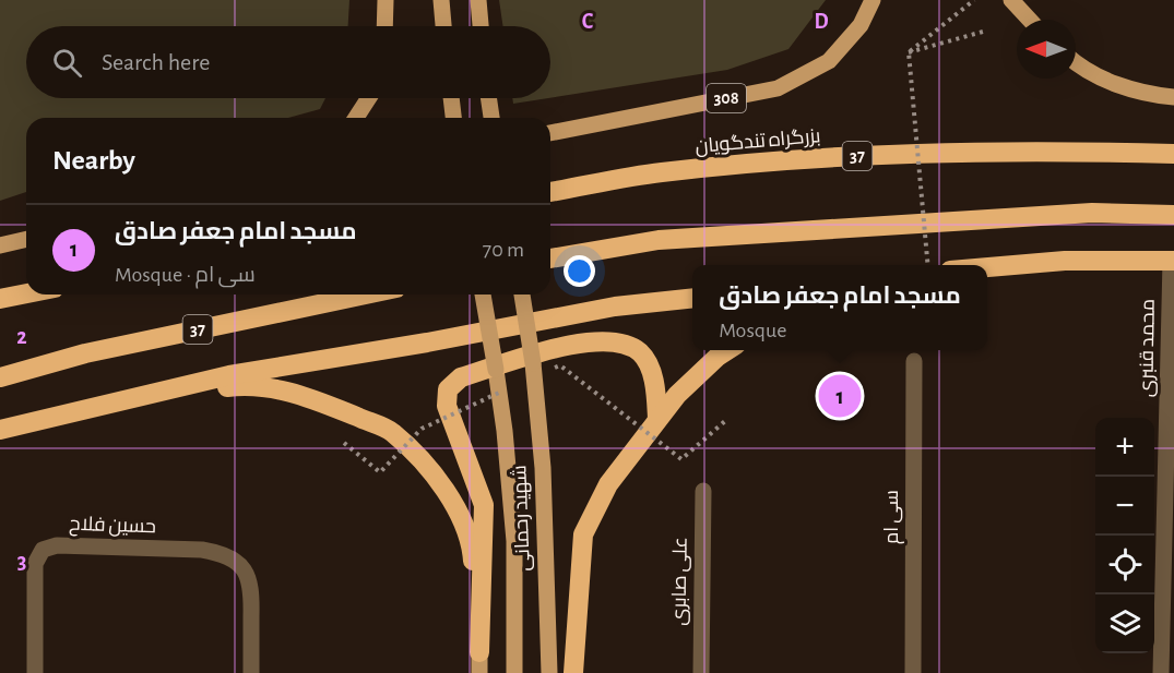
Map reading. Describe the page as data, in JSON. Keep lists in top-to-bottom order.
{
  "streets": {
    "highway": ["بزرگراه تندگویان", "37"],
    "main road": ["308", "شهید رحمانی"],
    "street": [
      "محمد قنبری",
      "سی ام",
      "حسین فلاح",
      "علی صابری"
    ]
  },
  "north": "left",
  "page": {
    "search": "Search here",
    "heading": "Nearby",
    "list": [
      {
        "mark": "1",
        "name": "مسجد امام جعفر صادق",
        "note": "Mosque · سی ام",
        "value": "70 m"
      }
    ],
    "popup": ["مسجد امام جعفر صادق", "Mosque"],
    "pins": "1",
    "map_buttons": ["+", "−"]
  },
  "grid": {
    "columns": ["C", "D"],
    "rows": ["2", "3"]
  }
}
